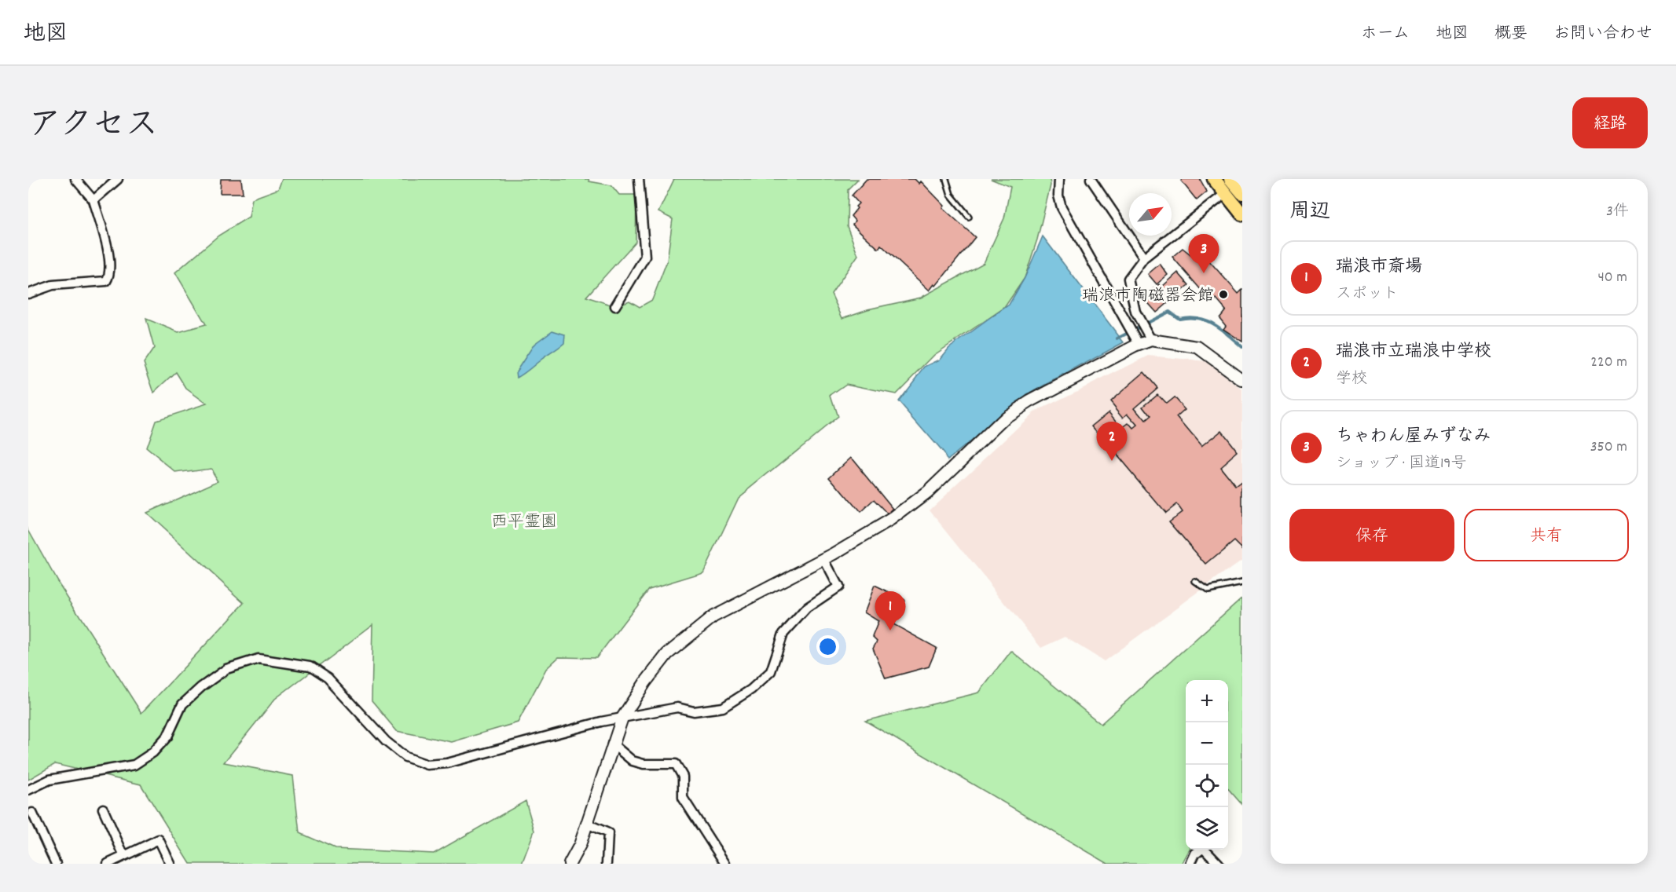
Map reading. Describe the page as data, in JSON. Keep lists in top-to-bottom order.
{
  "parks": ["西平霊園"],
  "places": ["瑞浪市陶磁器会館"],
  "north": "top right",
  "page": {
    "header": "地図",
    "nav": [
      "ホーム",
      "地図",
      "概要",
      "お問い合わせ"
    ],
    "title": "アクセス",
    "buttons": [
      "経路",
      ["保存", "共有"]
    ],
    "heading": ["周辺", "3件"],
    "pins": ["3", "2", "1"],
    "list": [
      {
        "mark": "1",
        "name": "瑞浪市斎場",
        "note": "スポット",
        "value": "40 m"
      },
      {
        "mark": "2",
        "name": "瑞浪市立瑞浪中学校",
        "note": "学校",
        "value": "220 m"
      },
      {
        "mark": "3",
        "name": "ちゃわん屋みずなみ",
        "note": "ショップ · 国道19号",
        "value": "350 m"
      }
    ],
    "map_buttons": ["+", "−"]
  }
}
